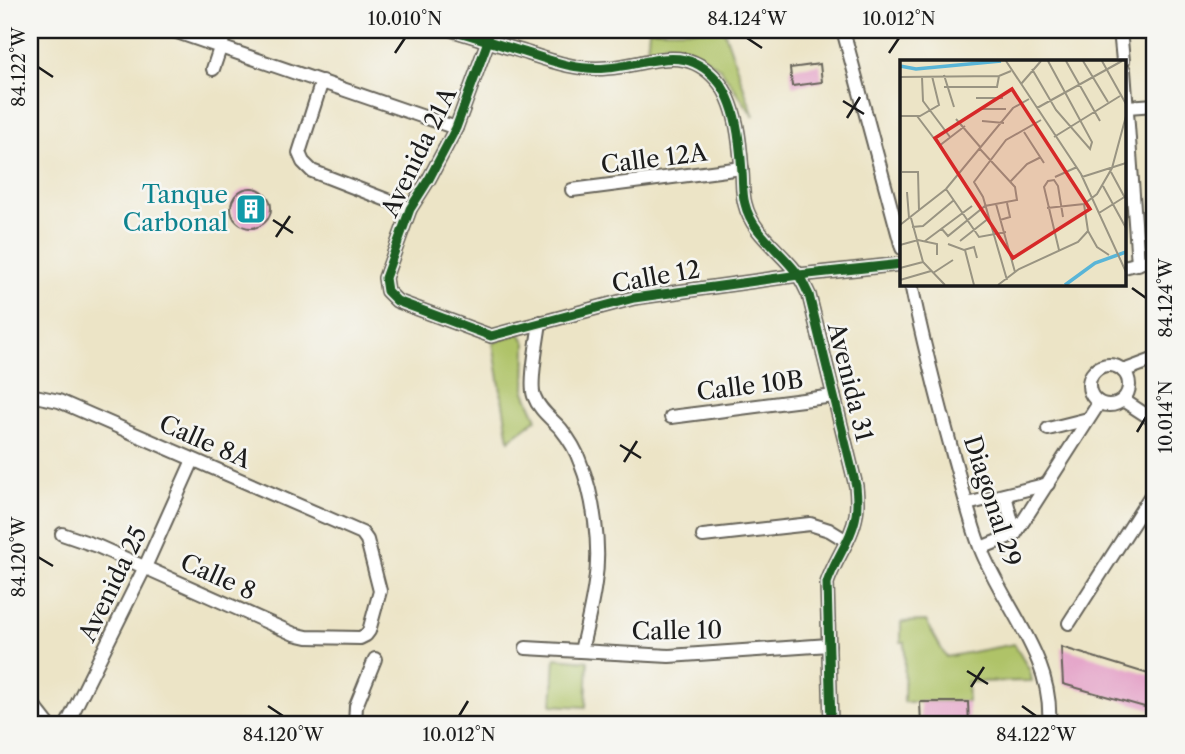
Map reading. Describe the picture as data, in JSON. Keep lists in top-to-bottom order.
{
  "streets": {
    "street": [
      "Avenida 21A",
      "Calle 12A",
      "Calle 12",
      "Avenida 31",
      "Calle 10B",
      "Calle 8A",
      "Diagonal 29",
      "Calle 8",
      "Avenida 25",
      "Calle 10"
    ]
  },
  "crossings": [
    ["Avenida 21A", "Calle 12"],
    ["Avenida 21A", "Avenida 31"],
    ["Calle 12A", "Avenida 31"],
    ["Calle 12", "Avenida 31"],
    ["Avenida 31", "Calle 10B"],
    ["Avenida 31", "Calle 10"],
    ["Calle 8A", "Calle 8"],
    ["Calle 8A", "Avenida 25"],
    ["Calle 8", "Avenida 25"]
  ],
  "places": {
    "building": ["Tanque Carbonal"]
  },
  "coordinates": [
    "10.010°N",
    "84.124°W",
    "10.012°N",
    "84.122°W",
    "10.014°N",
    "84.120°W"
  ]
}
